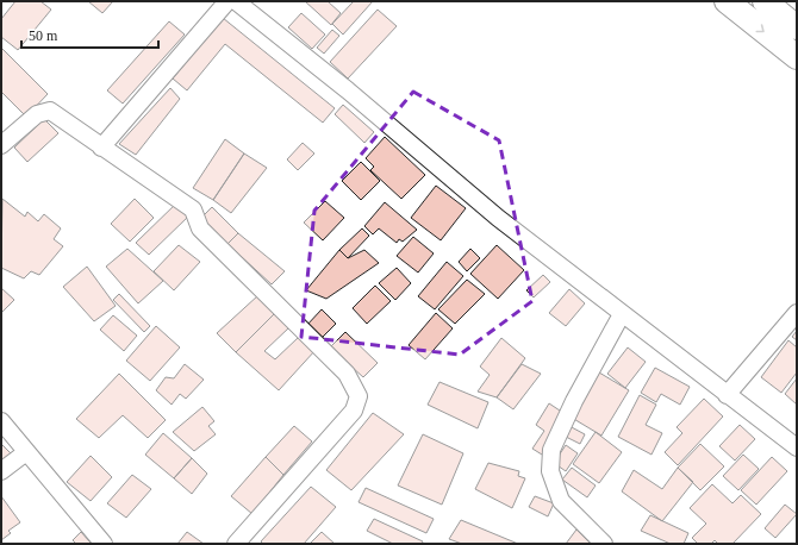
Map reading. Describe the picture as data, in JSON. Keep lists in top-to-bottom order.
{
  "scale_bar": "50 m"
}
